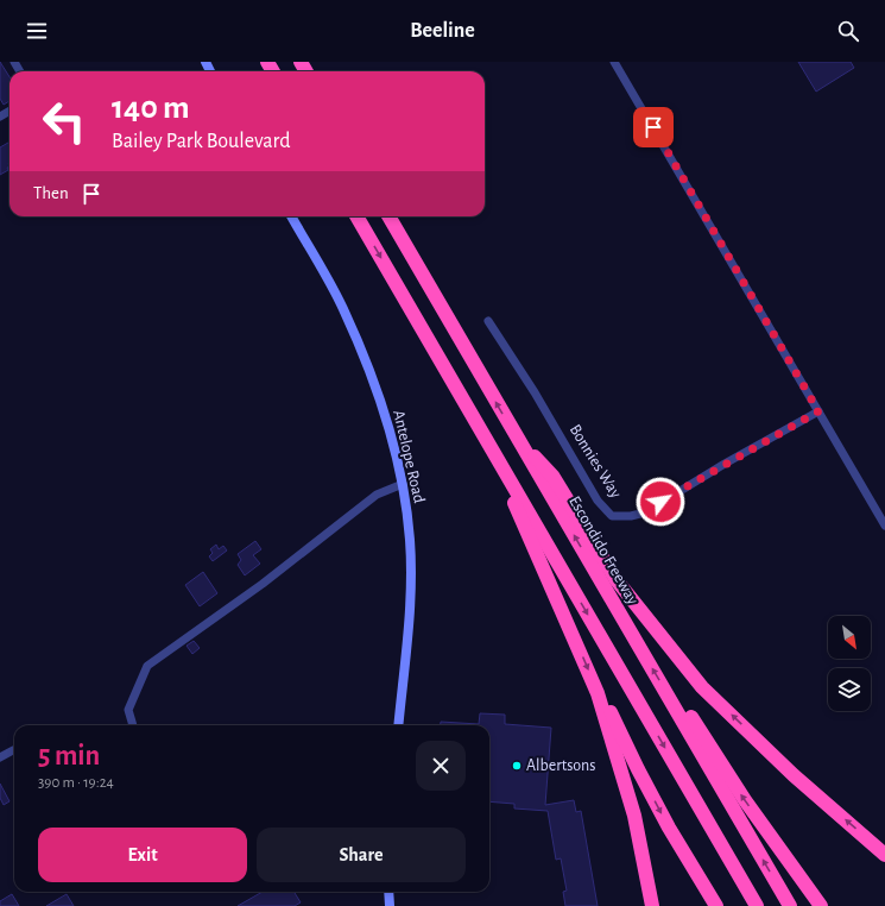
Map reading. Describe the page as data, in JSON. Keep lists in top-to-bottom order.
{
  "streets": {
    "highway": ["Escondido Freeway"],
    "main road": ["Antelope Road"],
    "street": ["Bonnies Way"]
  },
  "places": ["Albertsons"],
  "north": "bottom right",
  "page": {
    "header": "Beeline",
    "turn": ["140 m", "Bailey Park Boulevard"],
    "then": "Then",
    "heading": ["5 min", "390 m · 19:24"],
    "buttons": ["Exit", "Share"]
  }
}
